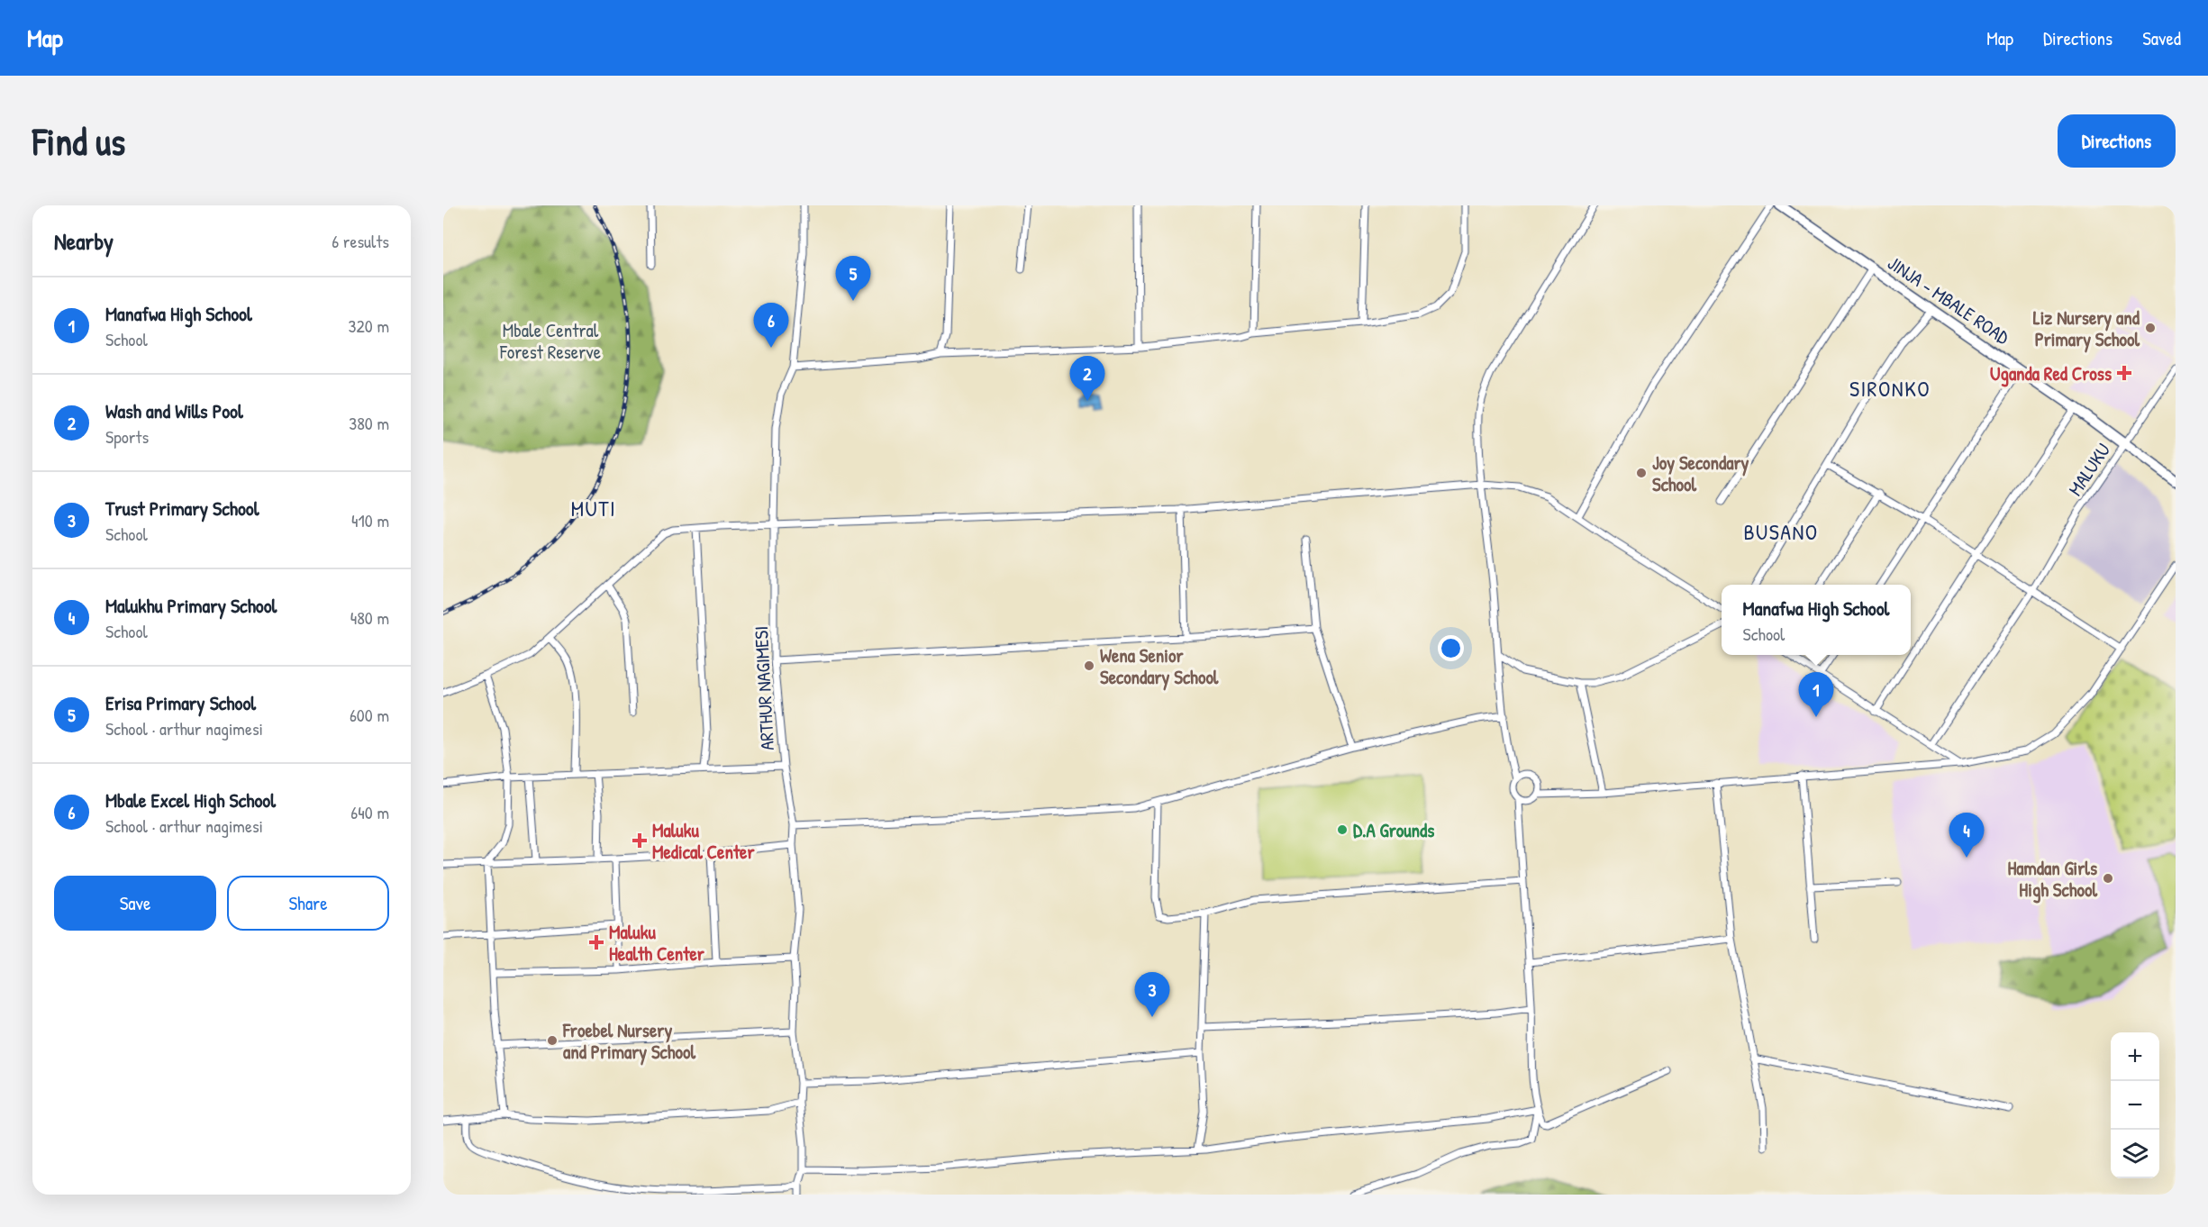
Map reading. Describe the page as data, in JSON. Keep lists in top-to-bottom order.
{
  "streets": {
    "main road": ["JINJA - MBALE ROAD"],
    "street": ["MALUKU", "ARTHUR NAGIMESI"]
  },
  "crossings": [
    ["JINJA - MBALE ROAD", "MALUKU"]
  ],
  "districts": ["SIRONKO", "MUTI", "BUSANO"],
  "parks": ["Mbale Central Forest Reserve"],
  "places": {
    "other": [
      "Liz Nursery and Primary School",
      "Joy Secondary School",
      "Wena Senior Secondary School",
      "D.A Grounds",
      "Hamdan Girls High School",
      "Froebel Nursery and Primary School"
    ],
    "health": ["Uganda Red Cross", "Maluku Medical Center", "Maluku Health Center"]
  },
  "page": {
    "header": "Map",
    "nav": ["Map", "Directions", "Saved"],
    "buttons": [
      "Directions",
      ["Save", "Share"]
    ],
    "title": "Find us",
    "heading": ["Nearby", "6 results"],
    "pins": [
      "5",
      "6",
      "2",
      "1",
      "4",
      "3"
    ],
    "list": [
      {
        "mark": "1",
        "name": "Manafwa High School",
        "note": "School",
        "value": "320 m"
      },
      {
        "mark": "2",
        "name": "Wash and Wills Pool",
        "note": "Sports",
        "value": "380 m"
      },
      {
        "mark": "3",
        "name": "Trust Primary School",
        "note": "School",
        "value": "410 m"
      },
      {
        "mark": "4",
        "name": "Malukhu Primary School",
        "note": "School",
        "value": "480 m"
      },
      {
        "mark": "5",
        "name": "Erisa Primary School",
        "note": "School · arthur nagimesi",
        "value": "600 m"
      },
      {
        "mark": "6",
        "name": "Mbale Excel High School",
        "note": "School · arthur nagimesi",
        "value": "640 m"
      }
    ],
    "popup": ["Manafwa High School", "School"],
    "map_buttons": ["+", "−"]
  }
}
